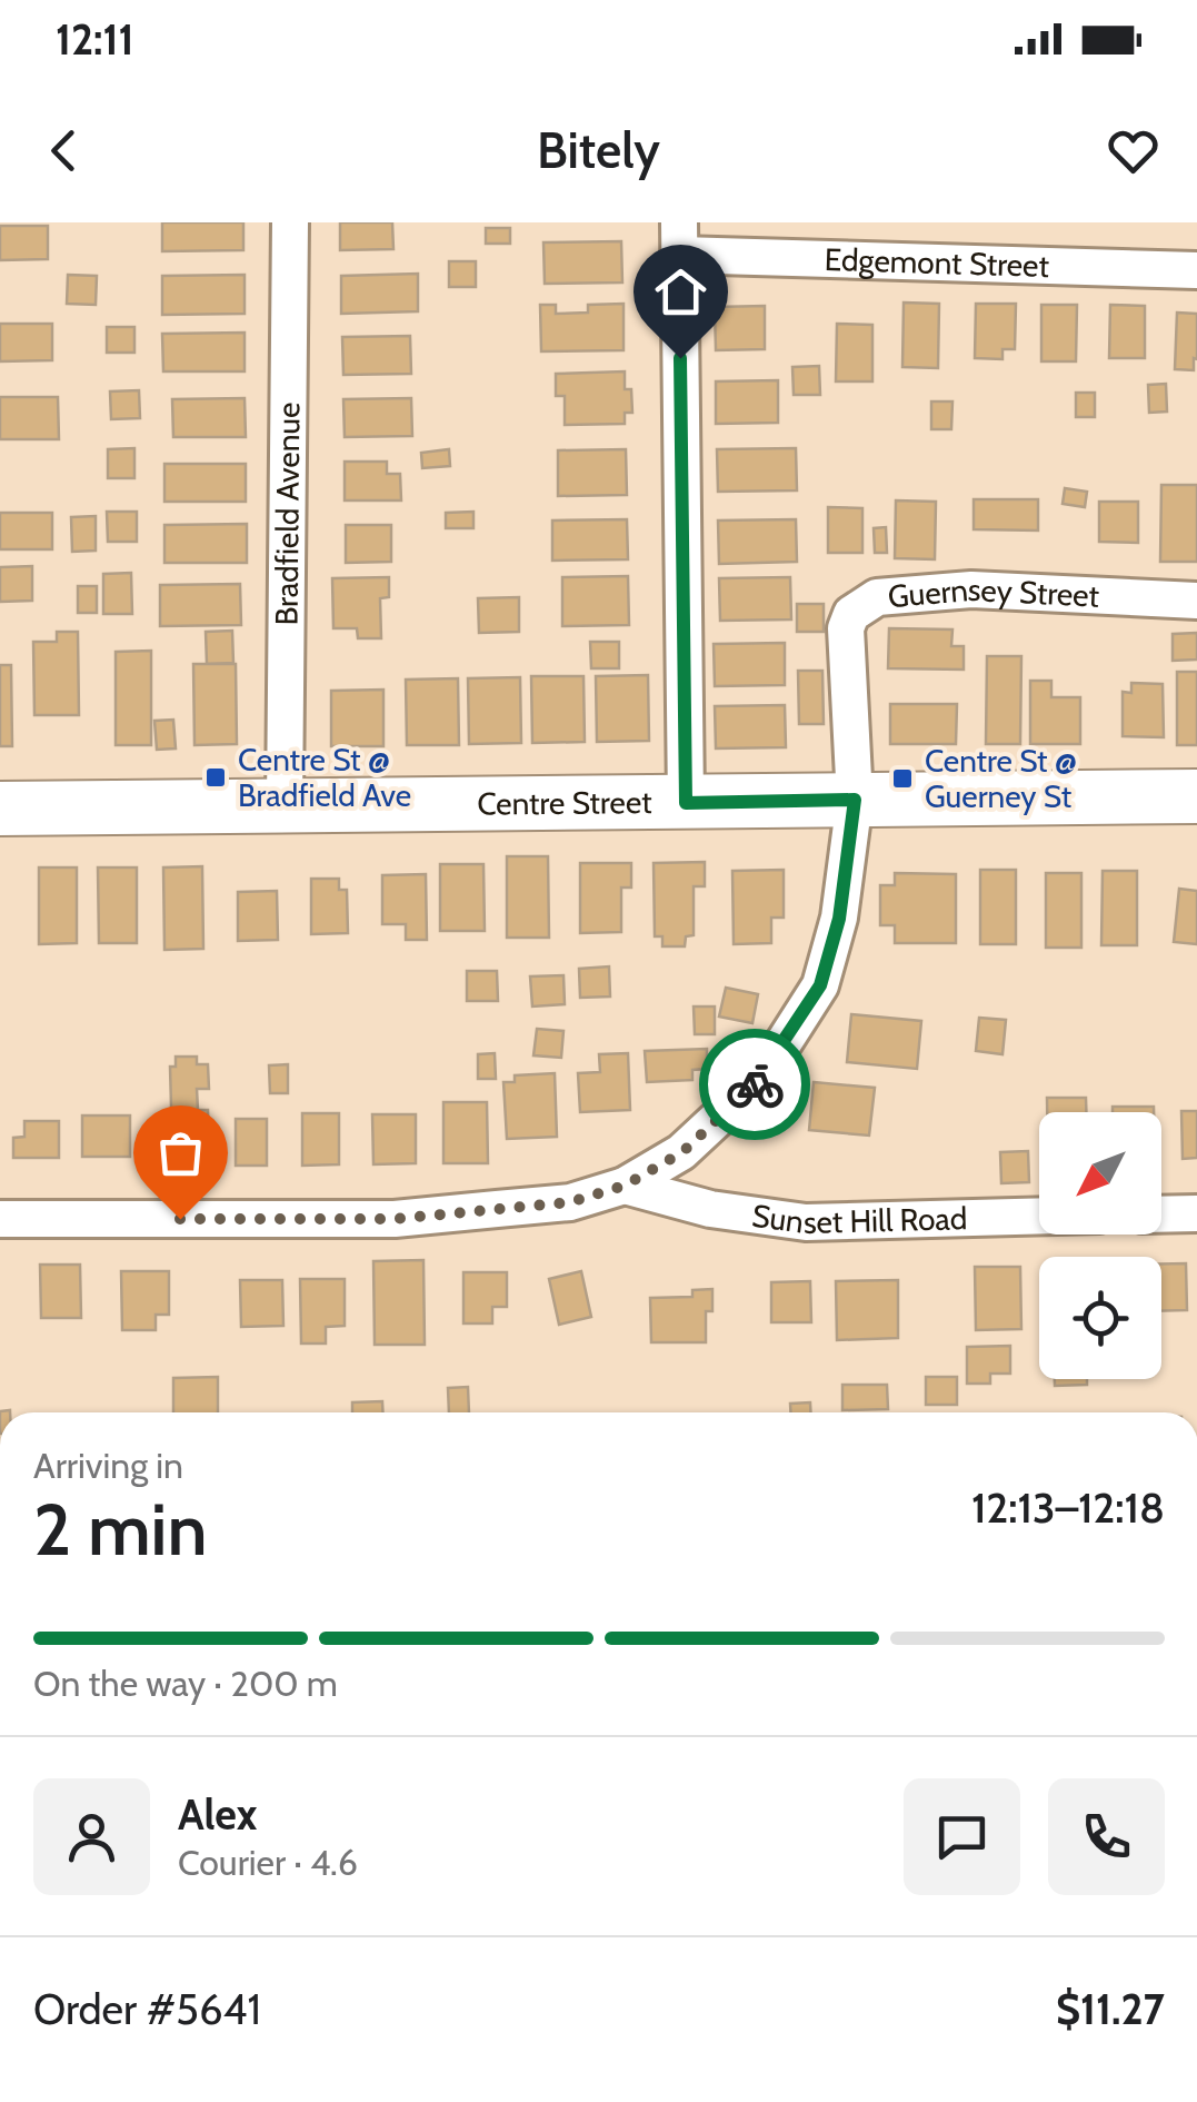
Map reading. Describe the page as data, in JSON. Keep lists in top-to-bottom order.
{
  "streets": {
    "main road": ["Centre Street"],
    "street": [
      "Edgemont Street",
      "Bradfield Avenue",
      "Guernsey Street",
      "Sunset Hill Road"
    ]
  },
  "crossings": [
    ["Bradfield Avenue", "Centre Street"],
    ["Guernsey Street", "Centre Street"],
    ["Guernsey Street", "Sunset Hill Road"]
  ],
  "places": {
    "transit": ["Centre St @ Bradfield Ave", "Centre St @ Guerney St"]
  },
  "north": "bottom left",
  "page": {
    "status": "12:11",
    "header": "Bitely",
    "heading": ["2 min", "Arriving in", "12:13–12:18"],
    "panel": [
      "Alex",
      "Courier · 4.6",
      "Order #5641",
      "$11.27"
    ],
    "bar": "On the way · 200 m"
  }
}
